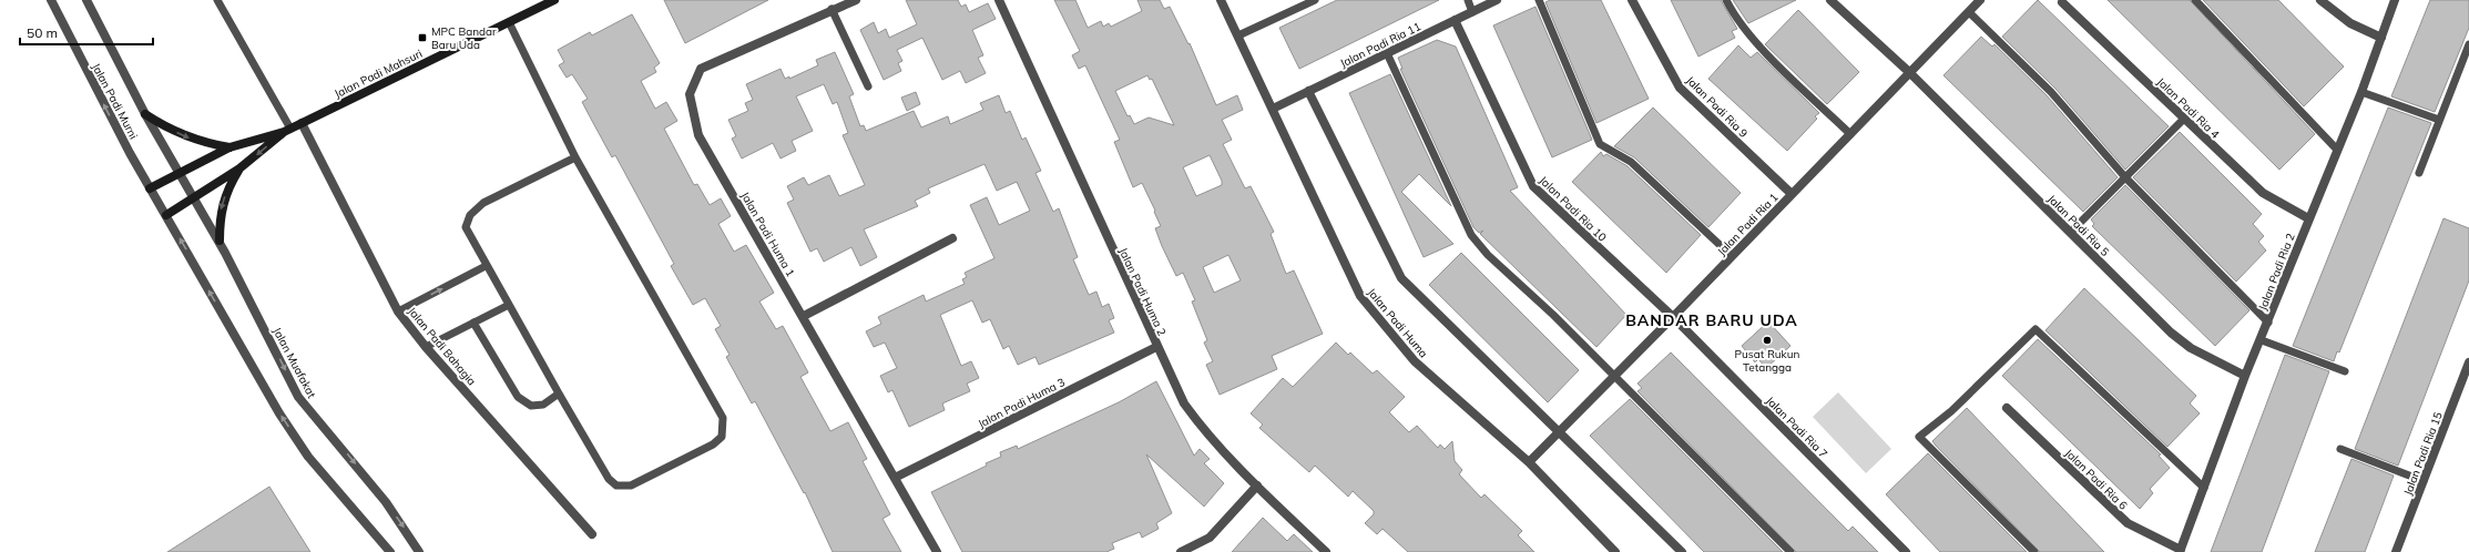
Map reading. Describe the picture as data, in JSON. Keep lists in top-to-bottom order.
{
  "streets": {
    "main road": ["Jalan Padi Mahsuri"],
    "street": [
      "Jalan Padi Ria 11",
      "Jalan Padi Murni",
      "Jalan Padi Ria 9",
      "Jalan Padi Ria 4",
      "Jalan Padi Ria 10",
      "Jalan Padi Ria 1",
      "Jalan Padi Ria 5",
      "Jalan Padi Huma 1",
      "Jalan Padi Ria 2",
      "Jalan Padi Huma 2",
      "Jalan Padi Huma",
      "Jalan Padi Bahagia",
      "Jalan Muafakat",
      "Jalan Padi Huma 3",
      "Jalan Padi Ria 7",
      "Jalan Padi Ria 15",
      "Jalan Padi Ria 6"
    ]
  },
  "crossings": [
    ["Jalan Padi Ria 11", "Jalan Padi Ria 10"],
    ["Jalan Padi Ria 11", "Jalan Padi Huma"],
    ["Jalan Padi Mahsuri", "Jalan Padi Murni"],
    ["Jalan Padi Mahsuri", "Jalan Padi Bahagia"],
    ["Jalan Padi Mahsuri", "Jalan Muafakat"],
    ["Jalan Padi Murni", "Jalan Muafakat"],
    ["Jalan Padi Ria 9", "Jalan Padi Ria 1"],
    ["Jalan Padi Ria 4", "Jalan Padi Ria 2"],
    ["Jalan Padi Ria 10", "Jalan Padi Ria 1"],
    ["Jalan Padi Ria 10", "Jalan Padi Ria 7"],
    ["Jalan Padi Ria 1", "Jalan Padi Ria 5"],
    ["Jalan Padi Ria 1", "Jalan Padi Huma"],
    ["Jalan Padi Ria 1", "Jalan Padi Ria 7"],
    ["Jalan Padi Ria 5", "Jalan Padi Ria 2"],
    ["Jalan Padi Huma 1", "Jalan Padi Huma 3"],
    ["Jalan Padi Ria 2", "Jalan Padi Ria 6"],
    ["Jalan Padi Huma 2", "Jalan Padi Huma 3"]
  ],
  "districts": ["BANDAR BARU UDA"],
  "places": {
    "transit": ["MPC Bandar Baru Uda"],
    "other": ["Pusat Rukun Tetangga"]
  },
  "scale_bar": "50 m"
}
